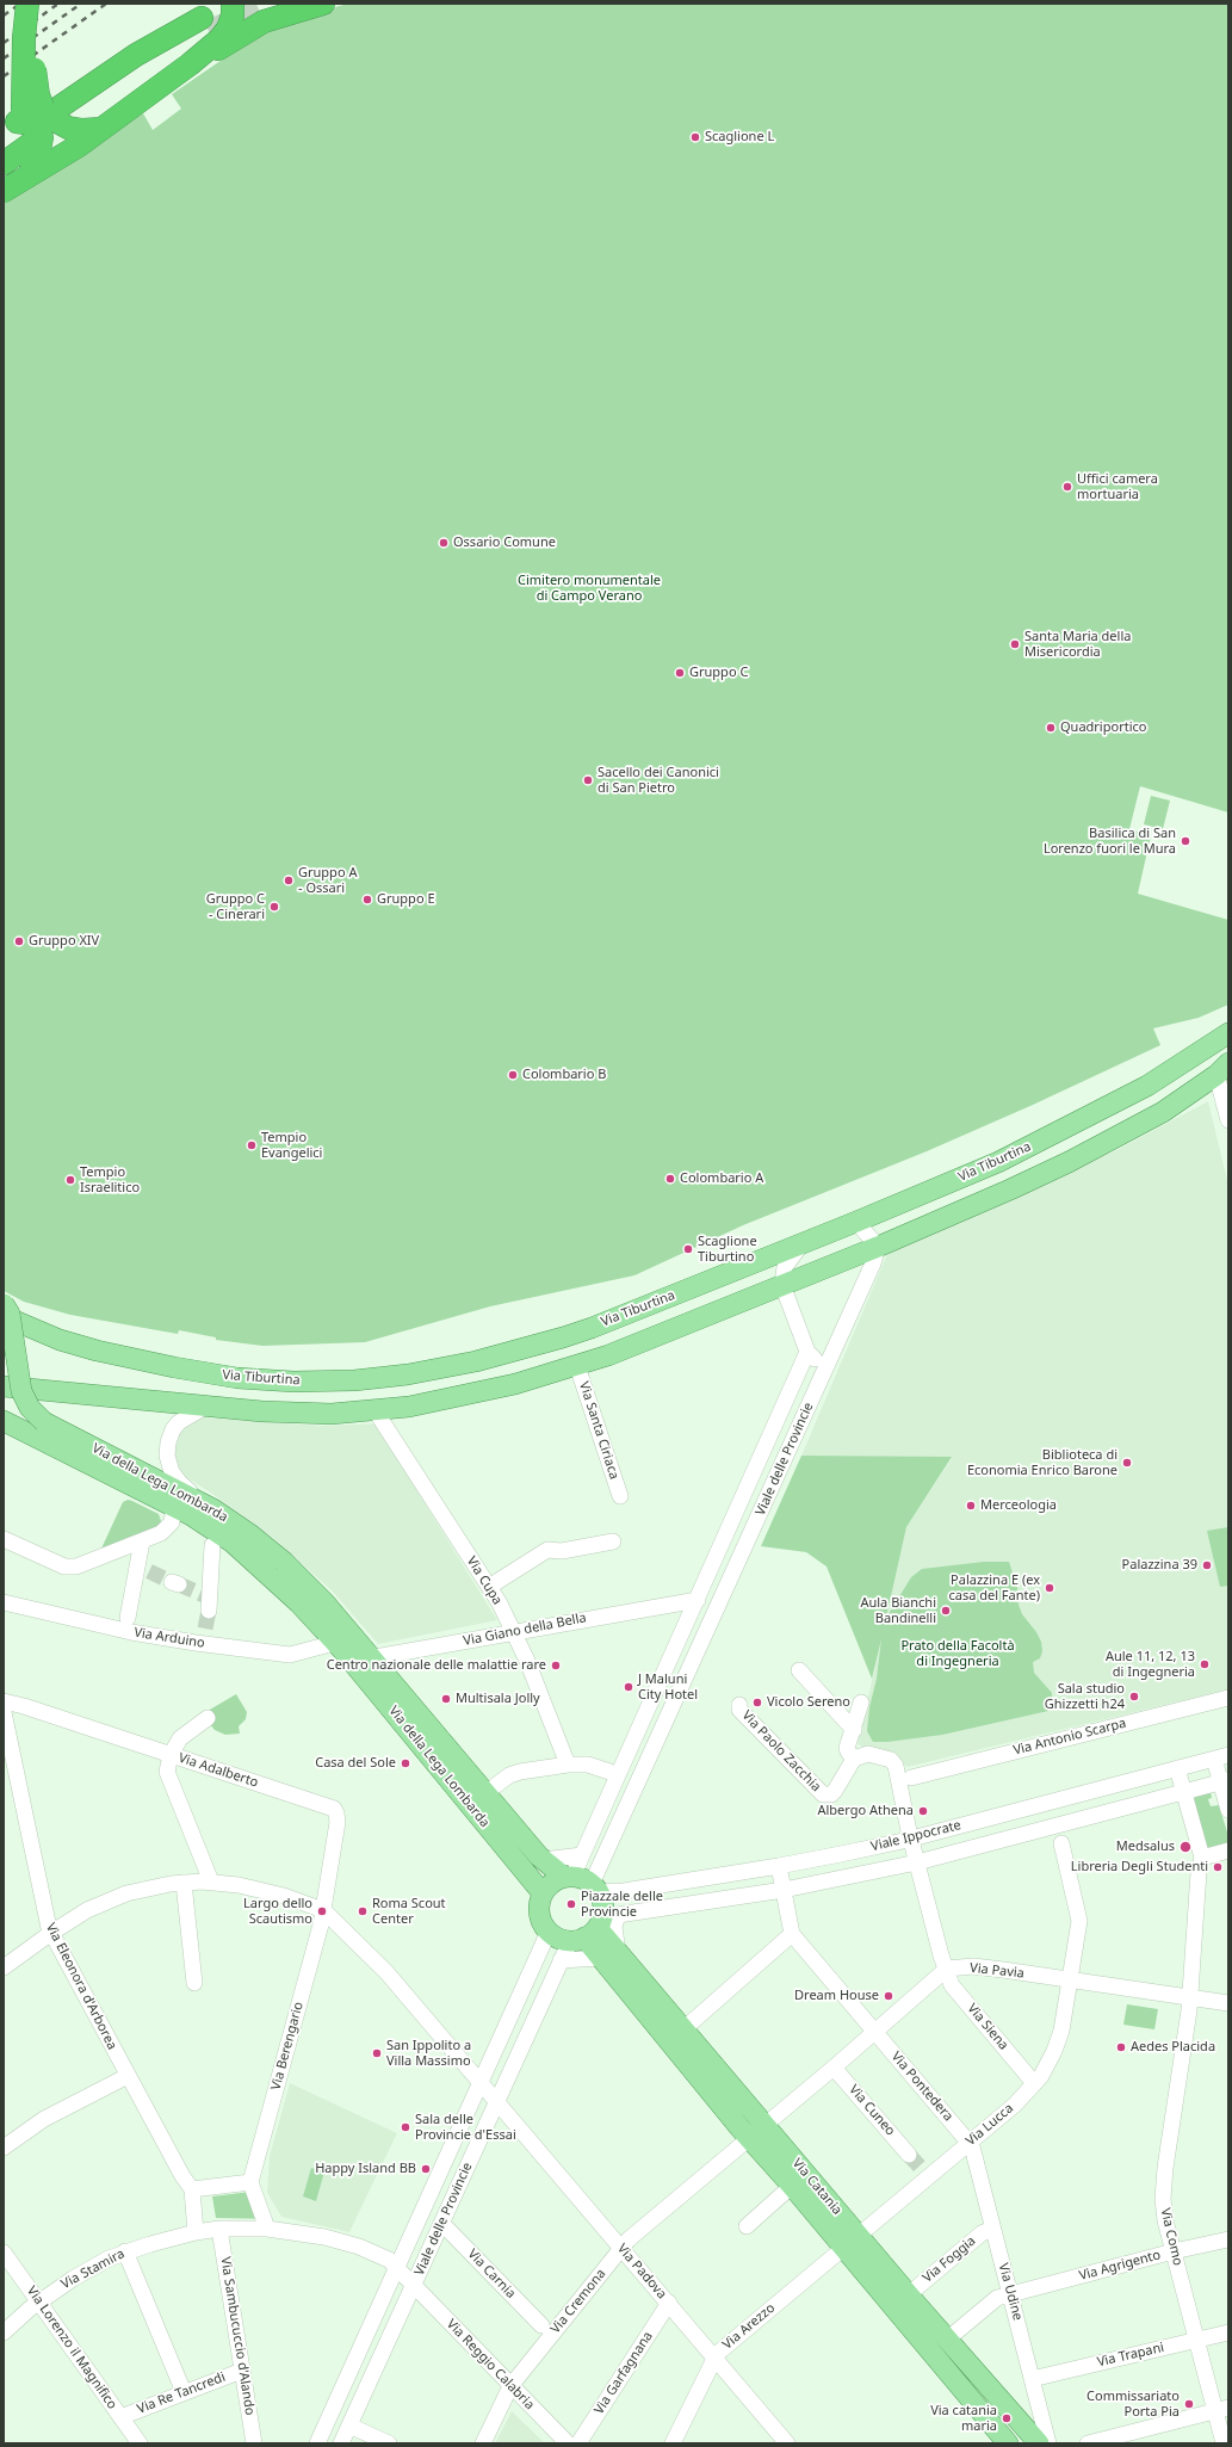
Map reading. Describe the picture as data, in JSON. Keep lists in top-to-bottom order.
{
  "streets": {
    "main road": ["Via Tiburtina", "Via della Lega Lombarda", "Via Catania"],
    "street": [
      "Via Santa Ciriaca",
      "Viale delle Provincie",
      "Via Cupa",
      "Via Giano della Bella",
      "Via Arduino",
      "Via Antonio Scarpa",
      "Via Paolo Zacchia",
      "Via Adalberto",
      "Viale Ippocrate",
      "Via Pavia",
      "Via Eleonora d'Arborea",
      "Via Siena",
      "Via Berengario",
      "Via Pontedera",
      "Via Cuneo",
      "Via Lucca",
      "Via Como",
      "Via Foggia",
      "Via Agrigento",
      "Via Stamira",
      "Via Padova",
      "Via Carnia",
      "Via Udine",
      "Via Cremona",
      "Via Arezzo",
      "Via Sambucuccio d'Alando",
      "Via Lorenzo il Magnifico",
      "Via Trapani",
      "Via Reggio Calabria",
      "Via Garfagnana",
      "Via Re Tancredi"
    ]
  },
  "crossings": [
    ["Viale delle Provincie", "Via della Lega Lombarda"],
    ["Viale delle Provincie", "Via Giano della Bella"],
    ["Viale delle Provincie", "Viale Ippocrate"],
    ["Viale delle Provincie", "Via Catania"],
    ["Viale delle Provincie", "Via Padova"],
    ["Viale delle Provincie", "Via Carnia"],
    ["Viale delle Provincie", "Via Reggio Calabria"],
    ["Via della Lega Lombarda", "Via Giano della Bella"],
    ["Via della Lega Lombarda", "Via Arduino"],
    ["Via della Lega Lombarda", "Viale Ippocrate"],
    ["Via della Lega Lombarda", "Via Catania"],
    ["Via Cupa", "Via Giano della Bella"],
    ["Via Paolo Zacchia", "Via Siena"],
    ["Via Adalberto", "Via Berengario"],
    ["Viale Ippocrate", "Via Siena"],
    ["Viale Ippocrate", "Via Catania"],
    ["Via Pavia", "Via Siena"],
    ["Via Pavia", "Via Lucca"],
    ["Via Pavia", "Via Como"],
    ["Via Eleonora d'Arborea", "Via Sambucuccio d'Alando"],
    ["Via Siena", "Via Lucca"],
    ["Via Pontedera", "Via Lucca"],
    ["Via Pontedera", "Via Udine"],
    ["Via Lucca", "Via Catania"],
    ["Via Lucca", "Via Udine"],
    ["Via Lucca", "Via Arezzo"],
    ["Via Catania", "Via Foggia"],
    ["Via Catania", "Via Agrigento"],
    ["Via Catania", "Via Cremona"],
    ["Via Catania", "Via Arezzo"],
    ["Via Como", "Via Agrigento"],
    ["Via Como", "Via Trapani"],
    ["Via Foggia", "Via Udine"],
    ["Via Agrigento", "Via Udine"],
    ["Via Stamira", "Via Sambucuccio d'Alando"],
    ["Via Stamira", "Via Lorenzo il Magnifico"],
    ["Via Padova", "Via Cremona"],
    ["Via Padova", "Via Arezzo"],
    ["Via Padova", "Via Garfagnana"],
    ["Via Udine", "Via Trapani"],
    ["Via Cremona", "Via Reggio Calabria"],
    ["Via Sambucuccio d'Alando", "Via Re Tancredi"],
    ["Via Lorenzo il Magnifico", "Via Re Tancredi"]
  ],
  "parks": ["Cimitero monumentale di Campo Verano", "Prato della Facoltà di Ingegneria"],
  "places": [
    "Scaglione L",
    "Uffici camera mortuaria",
    "Ossario Comune",
    "Santa Maria della Misericordia",
    "Gruppo C",
    "Quadriportico",
    "Sacello dei Canonici di San Pietro",
    "Basilica di San Lorenzo fuori le Mura",
    "Gruppo A - Ossari",
    "Gruppo E",
    "Gruppo C - Cinerari",
    "Gruppo XIV",
    "Colombario B",
    "Tempio Evangelici",
    "Colombario A",
    "Tempio Israelitico",
    "Scaglione Tiburtino",
    "Biblioteca di Economia Enrico Barone",
    "Merceologia",
    "Palazzina 39",
    "Palazzina E (ex casa del Fante)",
    "Aula Bianchi Bandinelli",
    "Aule 11, 12, 13 di Ingegneria",
    "Centro nazionale delle malattie rare",
    "J Maluni City Hotel",
    "Sala studio Ghizzetti h24",
    "Multisala Jolly",
    "Vicolo Sereno",
    "Casa del Sole",
    "Albergo Athena",
    "Medsalus",
    "Libreria Degli Studenti",
    "Piazzale delle Provincie",
    "Largo dello Scautismo",
    "Roma Scout Center",
    "Dream House",
    "Aedes Placida",
    "San Ippolito a Villa Massimo",
    "Sala delle Provincie d'Essai",
    "Happy Island BB",
    "Commissariato Porta Pia",
    "Via catania maria"
  ]
}
